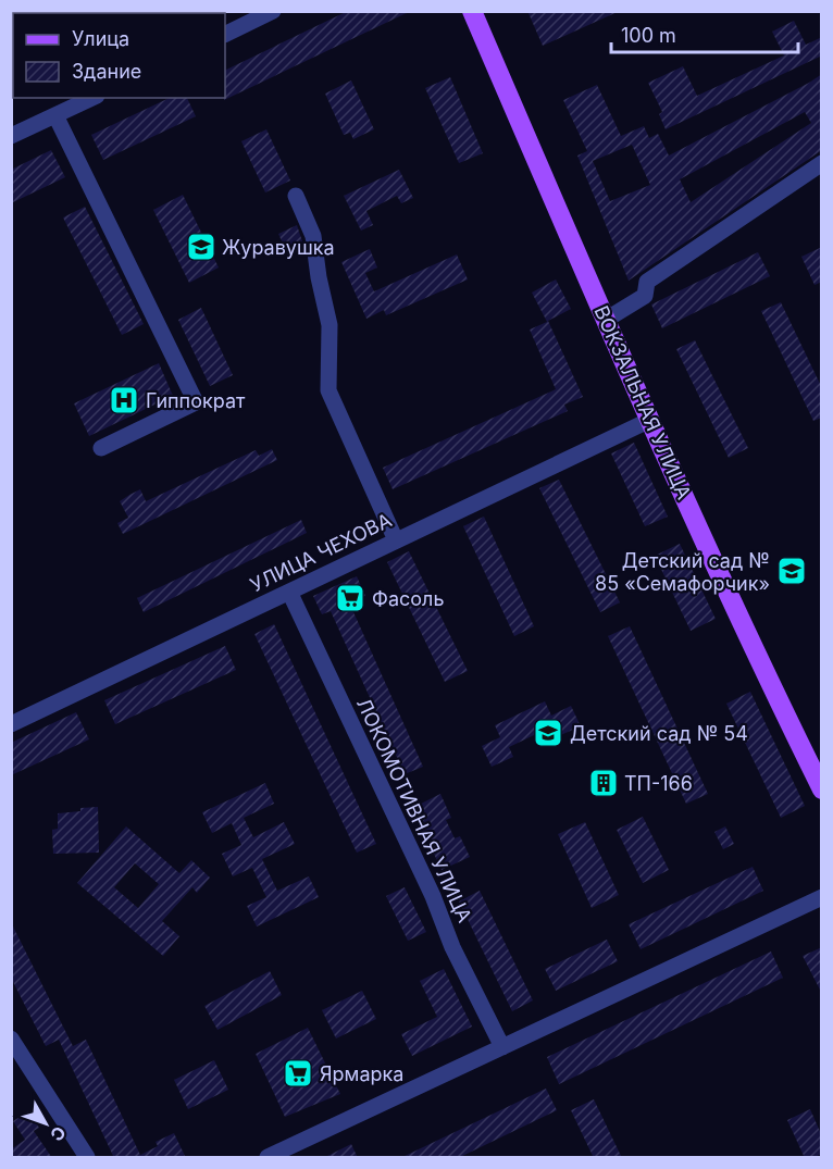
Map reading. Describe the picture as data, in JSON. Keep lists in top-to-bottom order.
{
  "streets": {
    "main road": ["ВОКЗАЛЬНАЯ УЛИЦА"],
    "street": ["УЛИЦА ЧЕХОВА", "ЛОКОМОТИВНАЯ УЛИЦА"]
  },
  "crossings": [
    ["ВОКЗАЛЬНАЯ УЛИЦА", "УЛИЦА ЧЕХОВА"],
    ["УЛИЦА ЧЕХОВА", "ЛОКОМОТИВНАЯ УЛИЦА"]
  ],
  "places": {
    "school or university": ["Журавушка", "Детский сад № 85 «Семафорчик»", "Детский сад № 54"],
    "hospital": ["Гиппократ"],
    "supermarket": ["Фасоль", "Ярмарка"],
    "building": ["ТП-166"]
  },
  "legend": ["Улица", "Здание"],
  "scale_bar": "100 m",
  "north": "bottom right"
}
